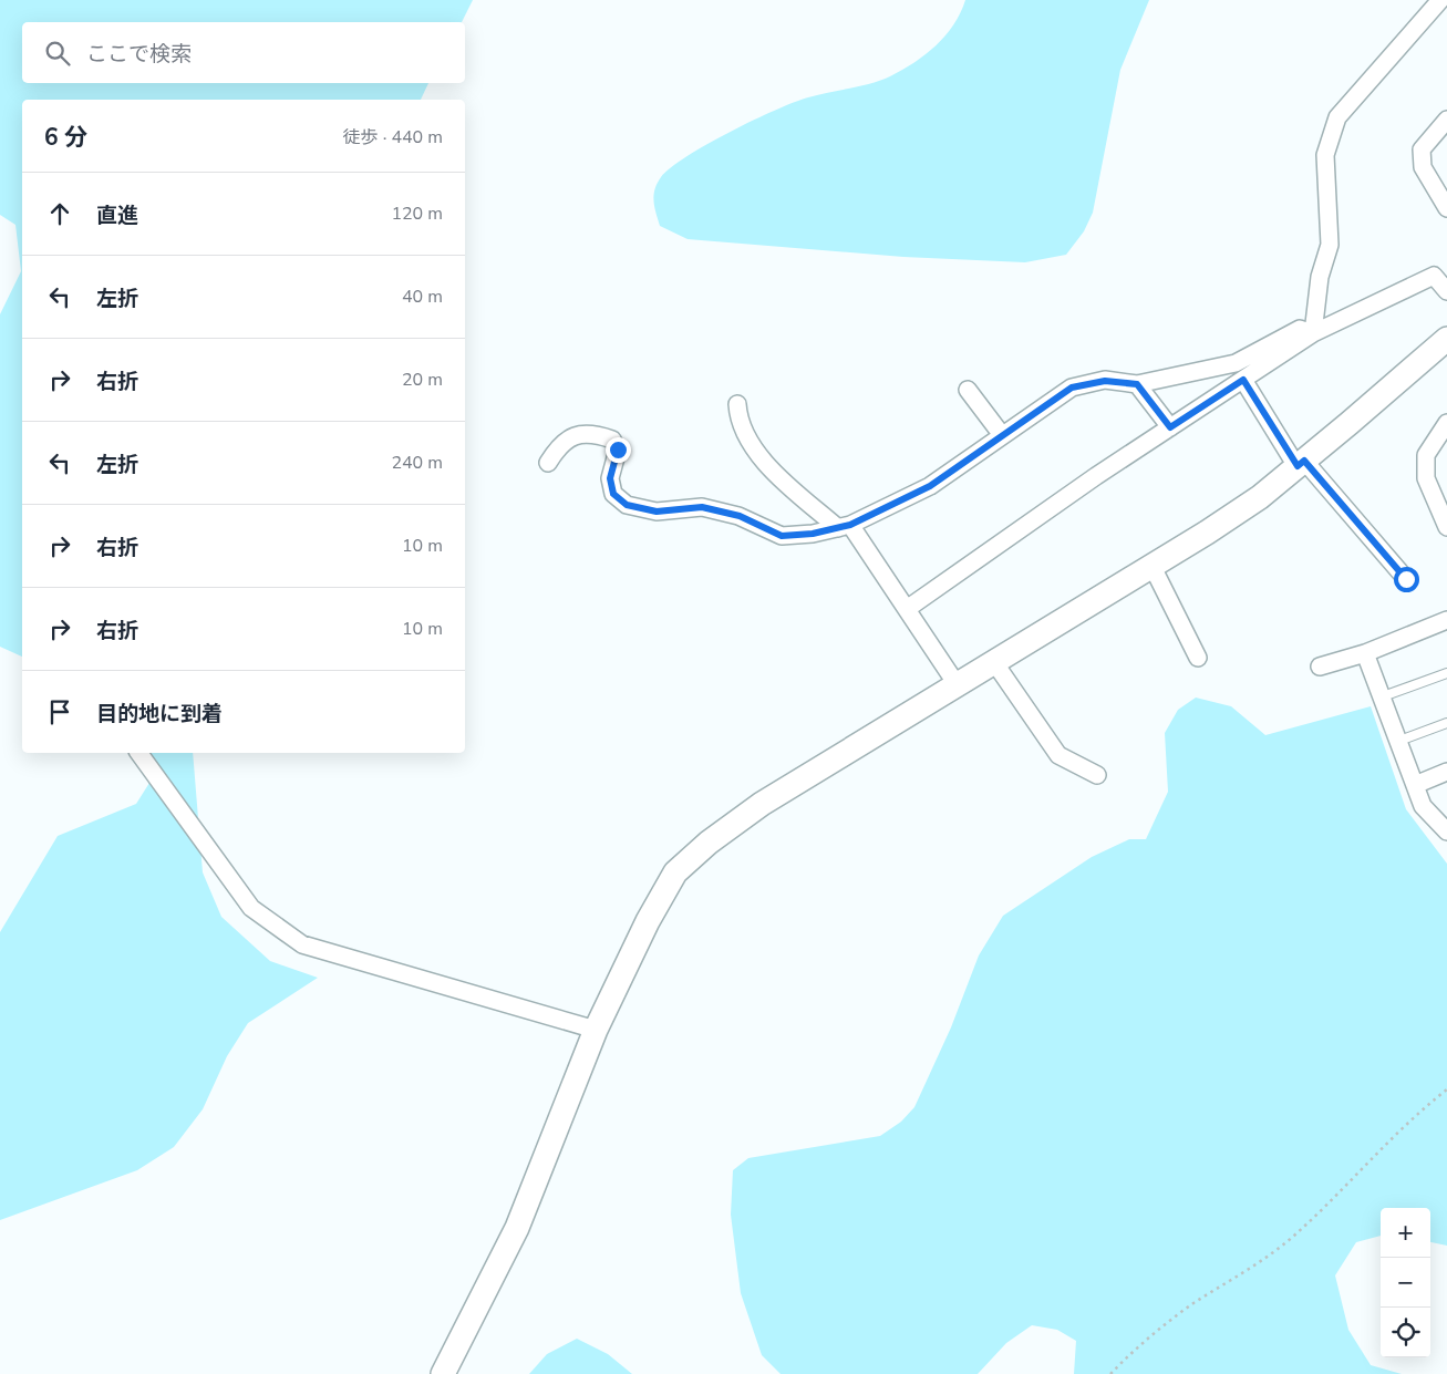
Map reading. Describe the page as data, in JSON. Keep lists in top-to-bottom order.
{
  "page": {
    "search": "ここで検索",
    "heading": ["6 分", "徒歩 · 440 m"],
    "list": [
      ["直進", "120 m"],
      ["左折", "40 m"],
      ["右折", "20 m"],
      ["左折", "240 m"],
      ["右折", "10 m"],
      ["右折", "10 m"],
      "目的地に到着"
    ],
    "map_buttons": ["+", "−"]
  }
}
